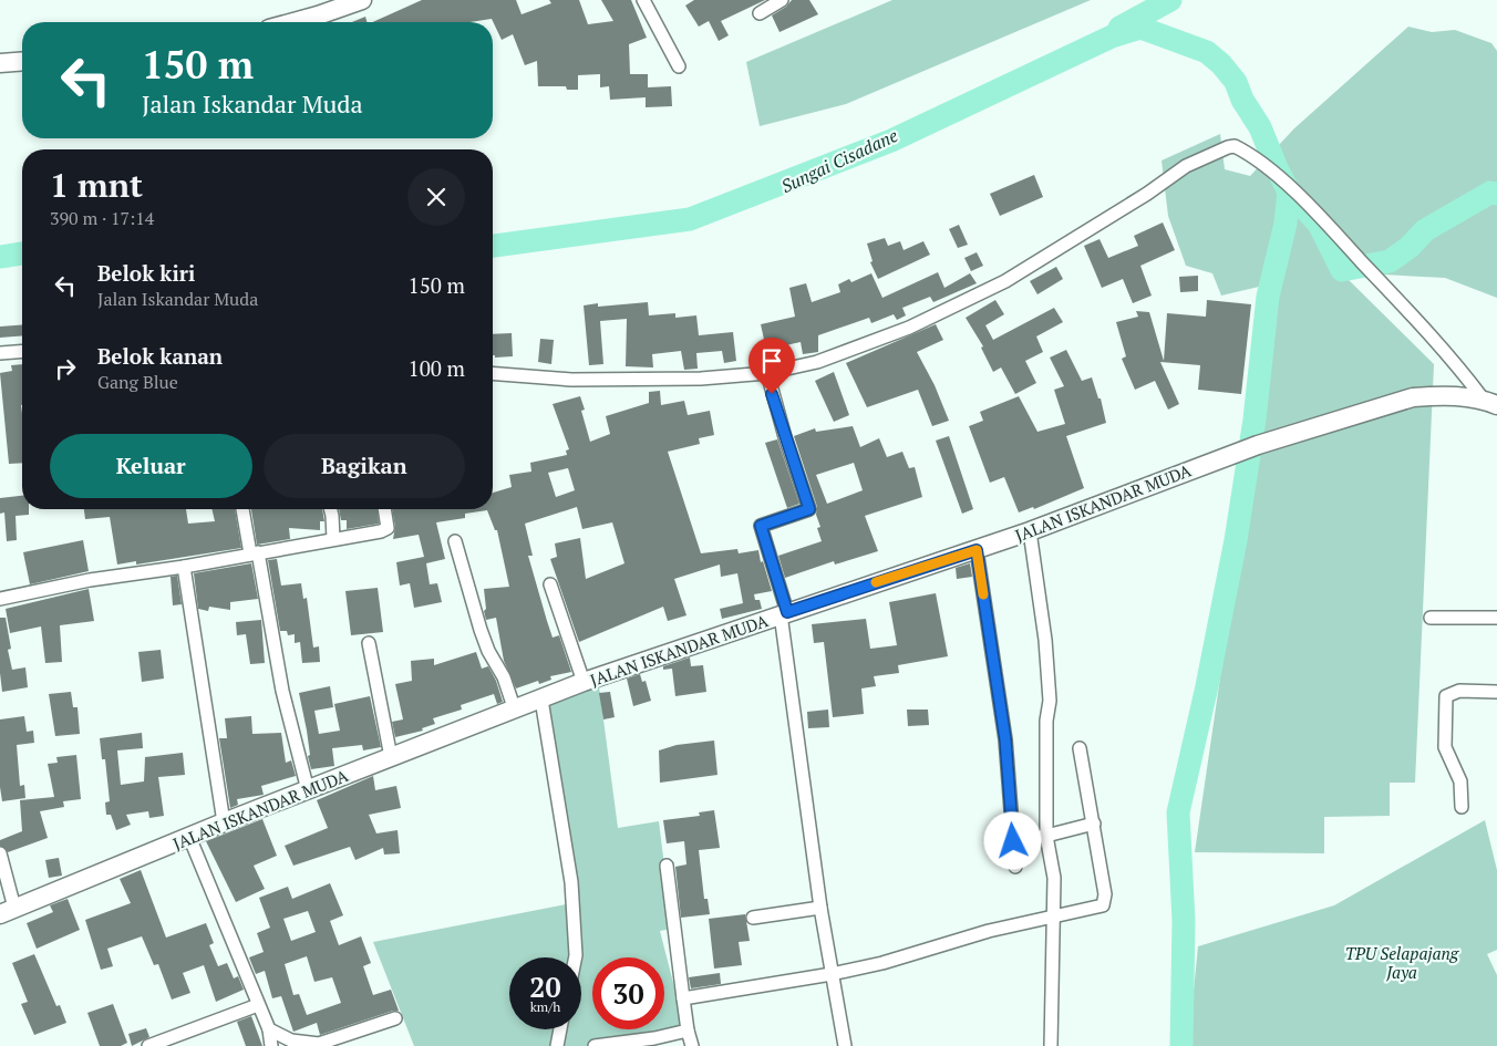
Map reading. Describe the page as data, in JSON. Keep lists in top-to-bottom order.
{
  "streets": {
    "street": ["JALAN ISKANDAR MUDA"]
  },
  "water": ["Sungai Cisadane"],
  "parks": ["TPU Selapajang Jaya"],
  "page": {
    "turn": ["150 m", "Jalan Iskandar Muda"],
    "heading": ["1 mnt", "390 m · 17:14"],
    "list": [
      {
        "name": "Belok kiri",
        "note": "Jalan Iskandar Muda",
        "value": "150 m"
      },
      {
        "name": "Belok kanan",
        "note": "Gang Blue",
        "value": "100 m"
      }
    ],
    "buttons": ["Keluar", "Bagikan"],
    "speed": "20 km/h",
    "limit": "30"
  }
}
